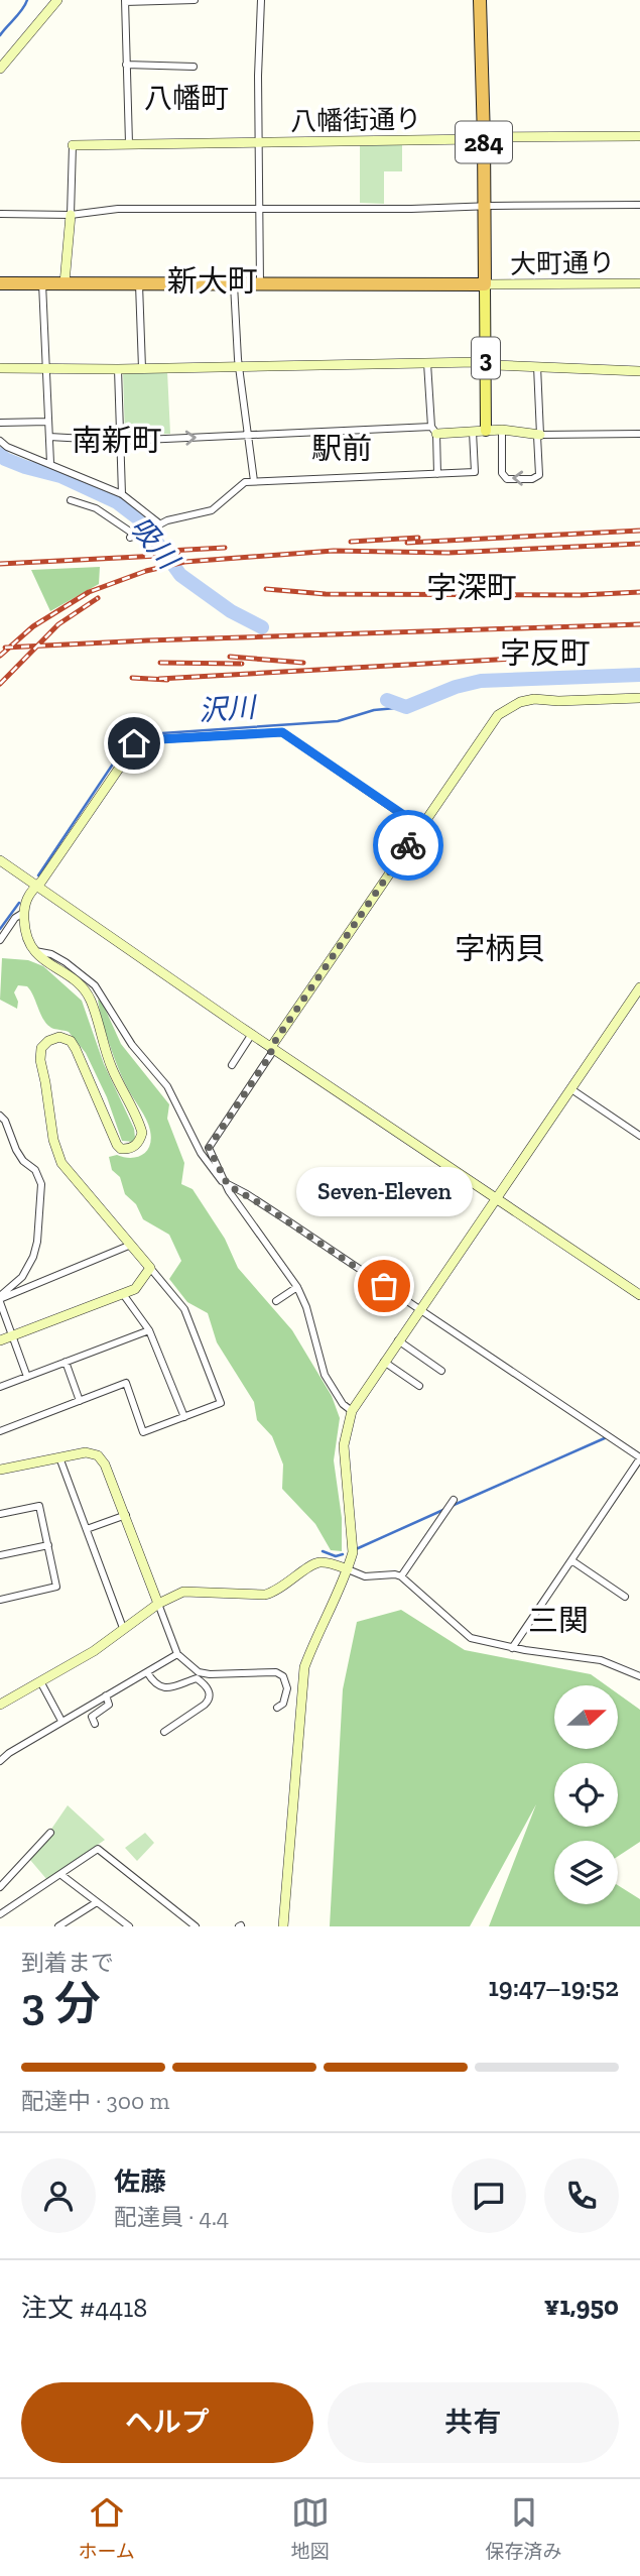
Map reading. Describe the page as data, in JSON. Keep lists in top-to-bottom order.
{
  "streets": {
    "highway": ["284"],
    "main road": ["3"],
    "street": ["八幡街通り", "大町通り"]
  },
  "crossings": [
    ["八幡街通り", "284"],
    ["284", "大町通り"],
    ["284", "3"],
    ["大町通り", "3"]
  ],
  "districts": [
    "八幡町",
    "新大町",
    "南新町",
    "駅前",
    "字深町",
    "字反町",
    "字柄貝",
    "三関"
  ],
  "water": ["吸川", "沢川"],
  "places": ["Seven-Eleven"],
  "north": "right",
  "page": {
    "bubble": "Seven-Eleven",
    "heading": ["3 分", "到着まで", "19:47–19:52"],
    "panel": [
      "佐藤",
      "配達員 · 4.4",
      "注文 #4418",
      "¥1,950"
    ],
    "bar": "配達中 · 300 m",
    "buttons": ["ヘルプ", "共有"],
    "tabs": ["ホーム", "地図", "保存済み"]
  }
}
